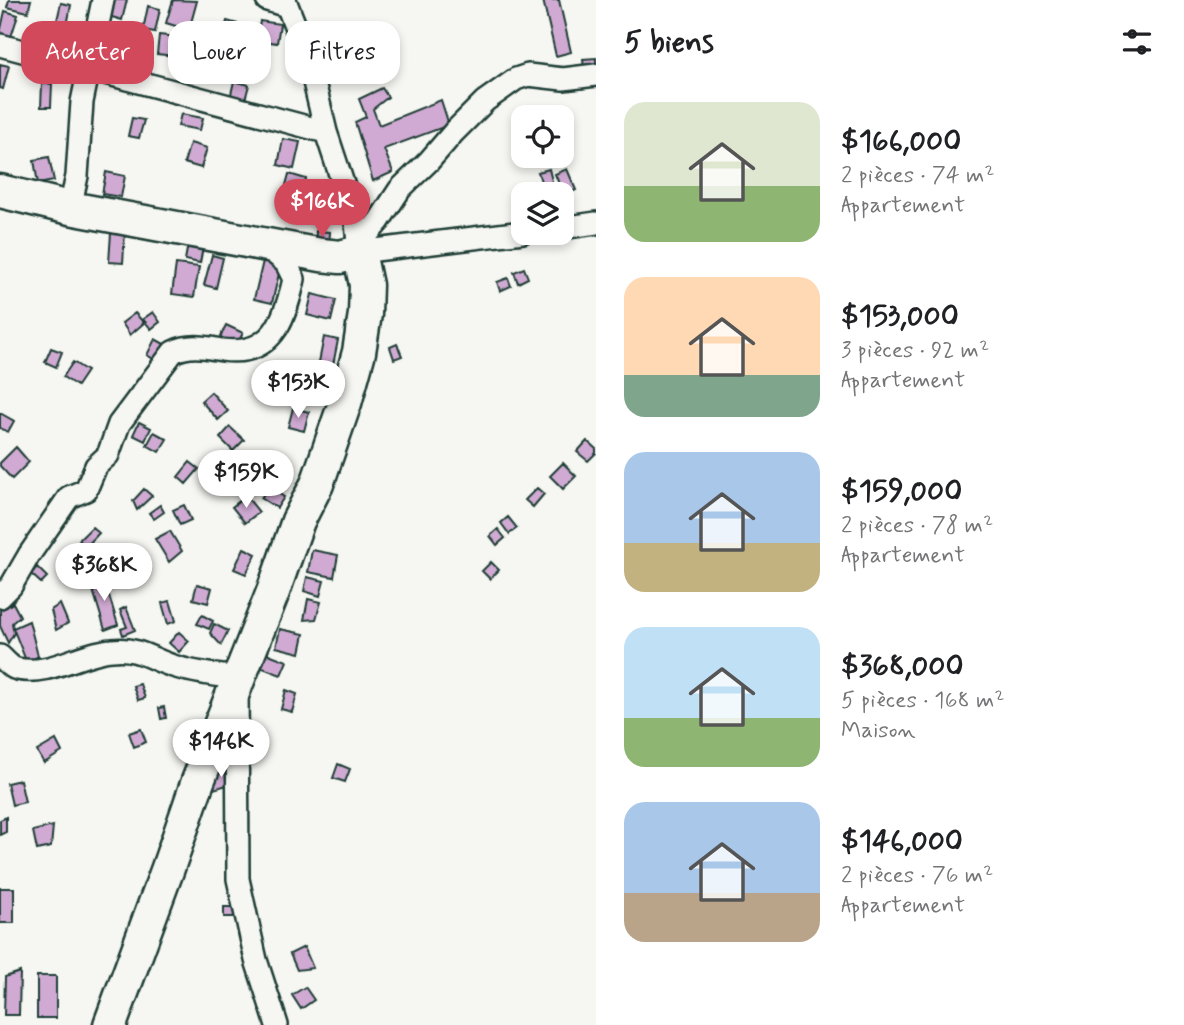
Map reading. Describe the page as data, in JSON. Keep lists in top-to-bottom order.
{
  "page": {
    "heading": "5 biens",
    "chip": ["Acheter", "Louer", "Filtres"],
    "list": [
      {
        "name": "$166,000",
        "note": "2 pièces · 74 m² · Appartement"
      },
      {
        "name": "$153,000",
        "note": "3 pièces · 92 m² · Appartement"
      },
      {
        "name": "$159,000",
        "note": "2 pièces · 78 m² · Appartement"
      },
      {
        "name": "$368,000",
        "note": "5 pièces · 168 m² · Maison"
      },
      {
        "name": "$146,000",
        "note": "2 pièces · 76 m² · Appartement"
      }
    ],
    "price": [
      "$166K",
      "$153K",
      "$159K",
      "$368K",
      "$146K"
    ]
  }
}
